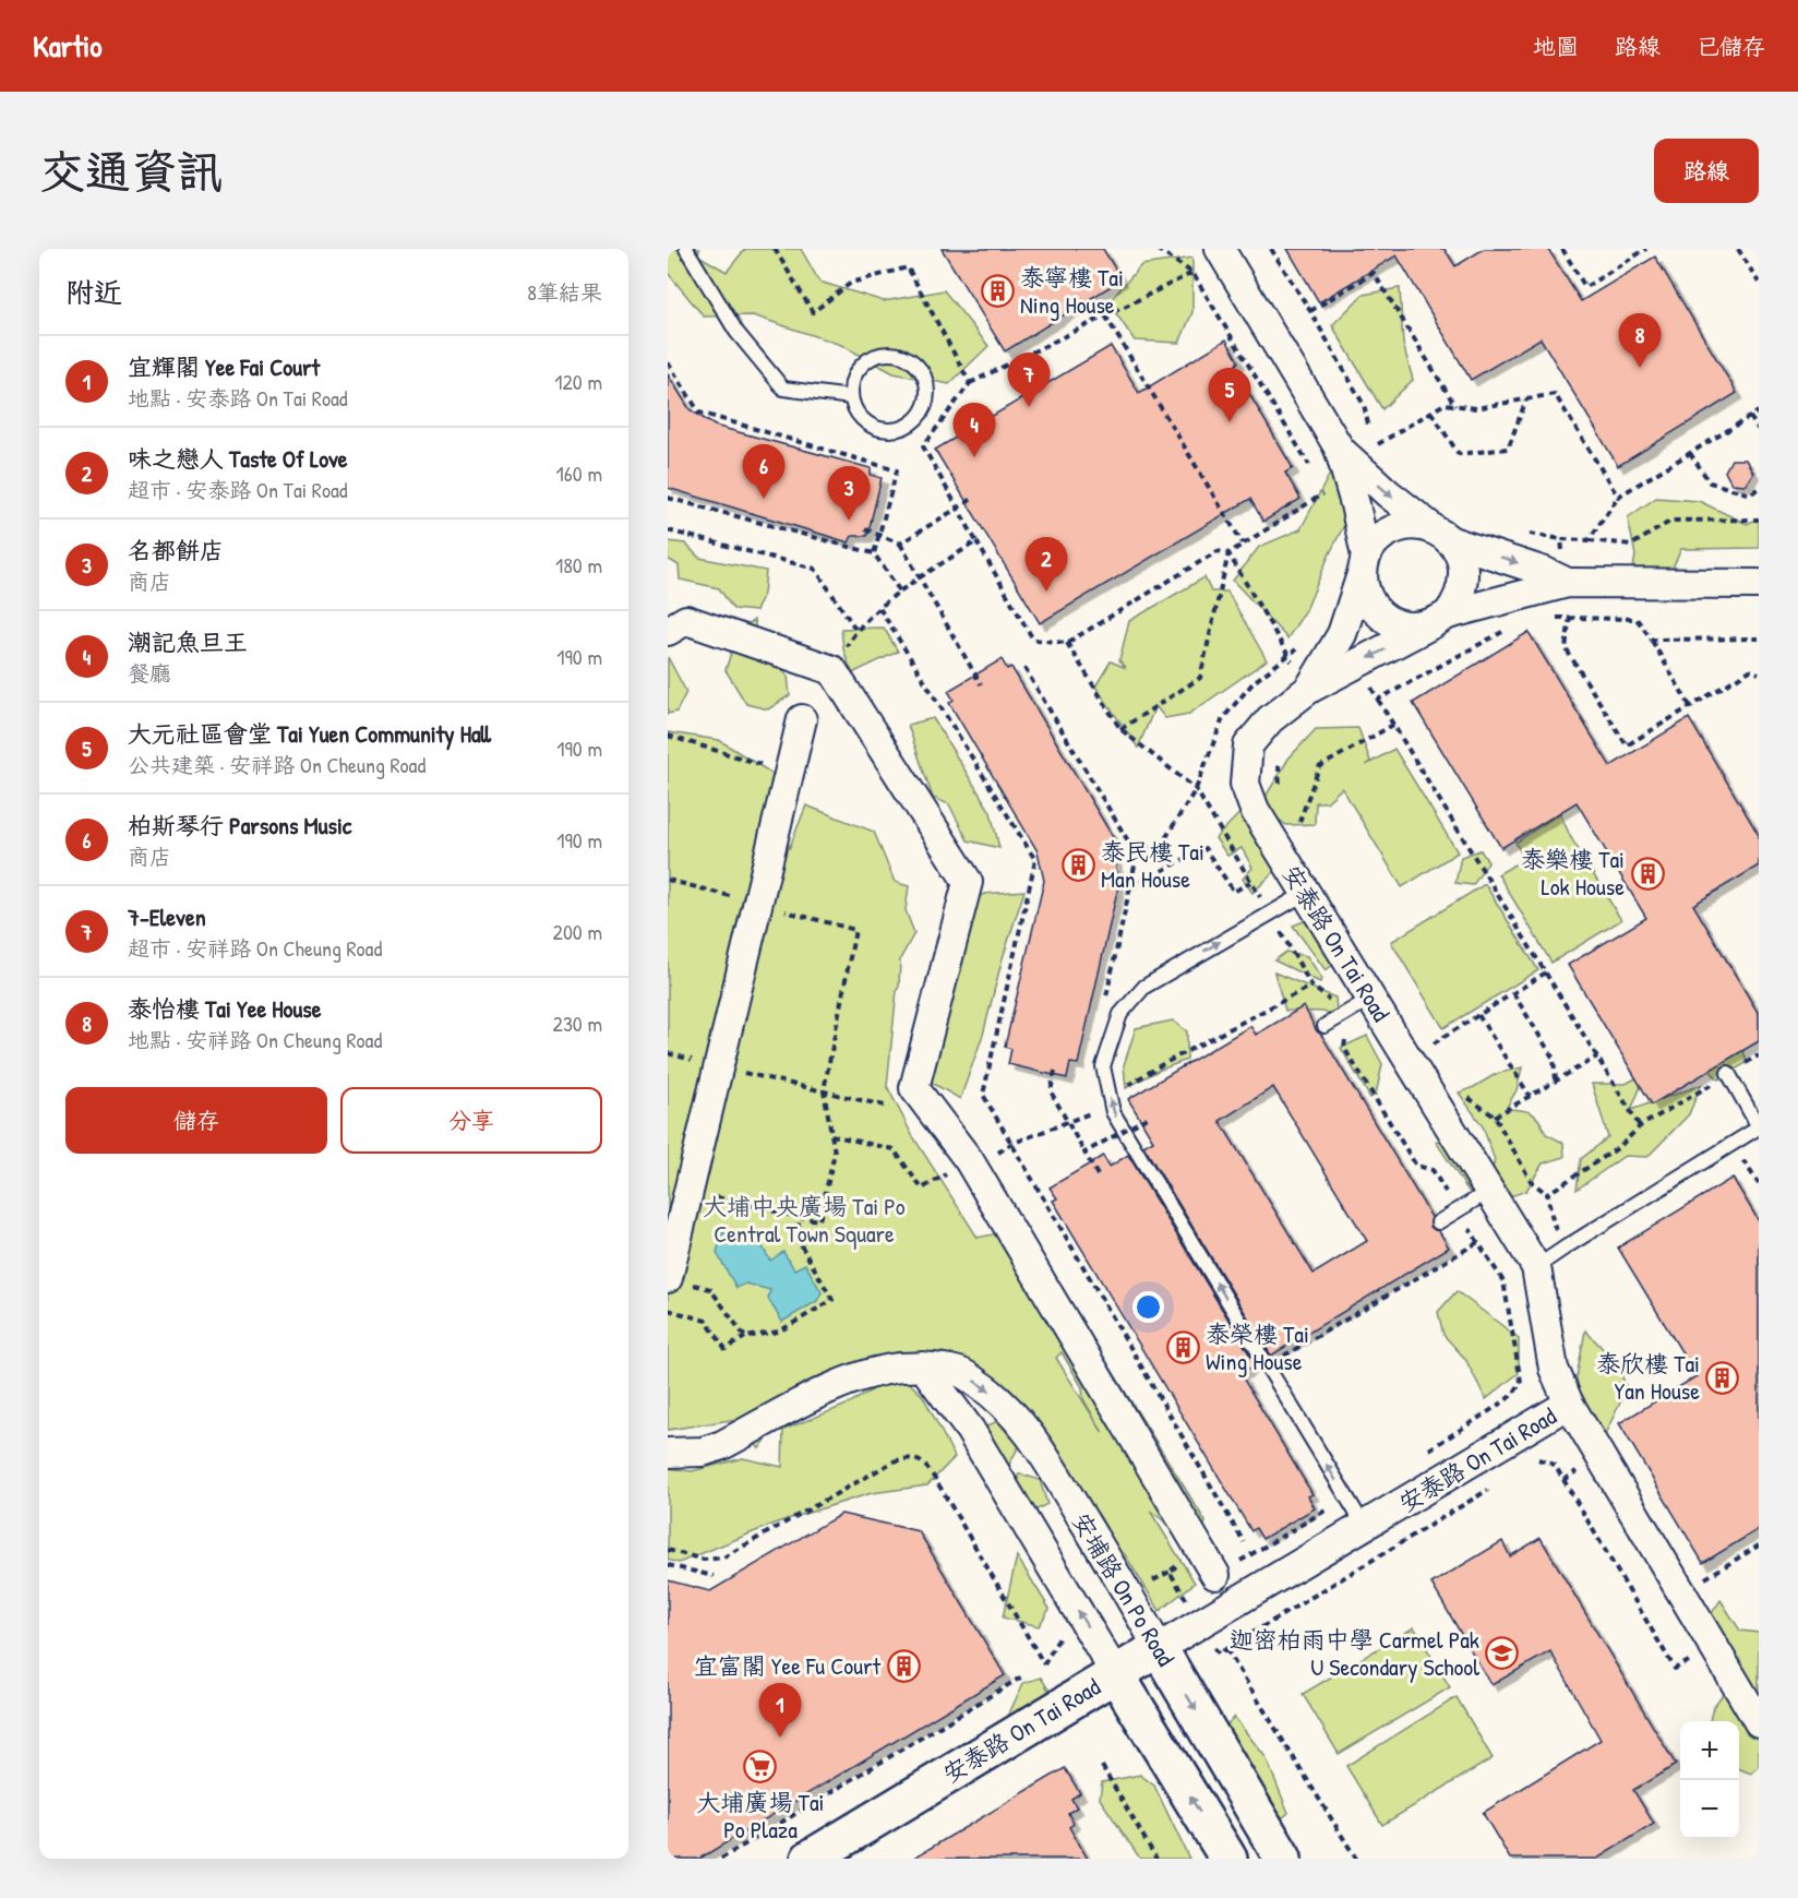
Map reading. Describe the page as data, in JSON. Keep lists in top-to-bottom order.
{
  "streets": {
    "street": ["安泰路 On Tai Road", "安埔路 On Po Road"]
  },
  "crossings": [
    ["安泰路 On Tai Road", "安埔路 On Po Road"]
  ],
  "parks": ["大埔中央廣場 Tai Po Central Town Square"],
  "places": {
    "building": [
      "泰寧樓 Tai Ning House",
      "泰民樓 Tai Man House",
      "泰樂樓 Tai Lok House",
      "泰榮樓 Tai Wing House",
      "泰欣樓 Tai Yan House",
      "宜富閣 Yee Fu Court"
    ],
    "school or university": ["迦密柏雨中學 Carmel Pak U Secondary School"],
    "supermarket": ["大埔廣場 Tai Po Plaza"]
  },
  "page": {
    "header": "Kartio",
    "nav": ["地圖", "路線", "已儲存"],
    "buttons": [
      "路線",
      ["儲存", "分享"]
    ],
    "title": "交通資訊",
    "heading": ["附近", "8筆結果"],
    "pins": [
      "8",
      "7",
      "5",
      "4",
      "6",
      "3",
      "2",
      "1"
    ],
    "list": [
      {
        "mark": "1",
        "name": "宜輝閣 Yee Fai Court",
        "note": "地點 · 安泰路 On Tai Road",
        "value": "120 m"
      },
      {
        "mark": "2",
        "name": "味之戀人 Taste Of Love",
        "note": "超市 · 安泰路 On Tai Road",
        "value": "160 m"
      },
      {
        "mark": "3",
        "name": "名都餅店",
        "note": "商店",
        "value": "180 m"
      },
      {
        "mark": "4",
        "name": "潮記魚旦王",
        "note": "餐廳",
        "value": "190 m"
      },
      {
        "mark": "5",
        "name": "大元社區會堂 Tai Yuen Community Hall",
        "note": "公共建築 · 安祥路 On Cheung Road",
        "value": "190 m"
      },
      {
        "mark": "6",
        "name": "柏斯琴行 Parsons Music",
        "note": "商店",
        "value": "190 m"
      },
      {
        "mark": "7",
        "name": "7-Eleven",
        "note": "超市 · 安祥路 On Cheung Road",
        "value": "200 m"
      },
      {
        "mark": "8",
        "name": "泰怡樓 Tai Yee House",
        "note": "地點 · 安祥路 On Cheung Road",
        "value": "230 m"
      }
    ],
    "map_buttons": ["+", "−"]
  }
}
